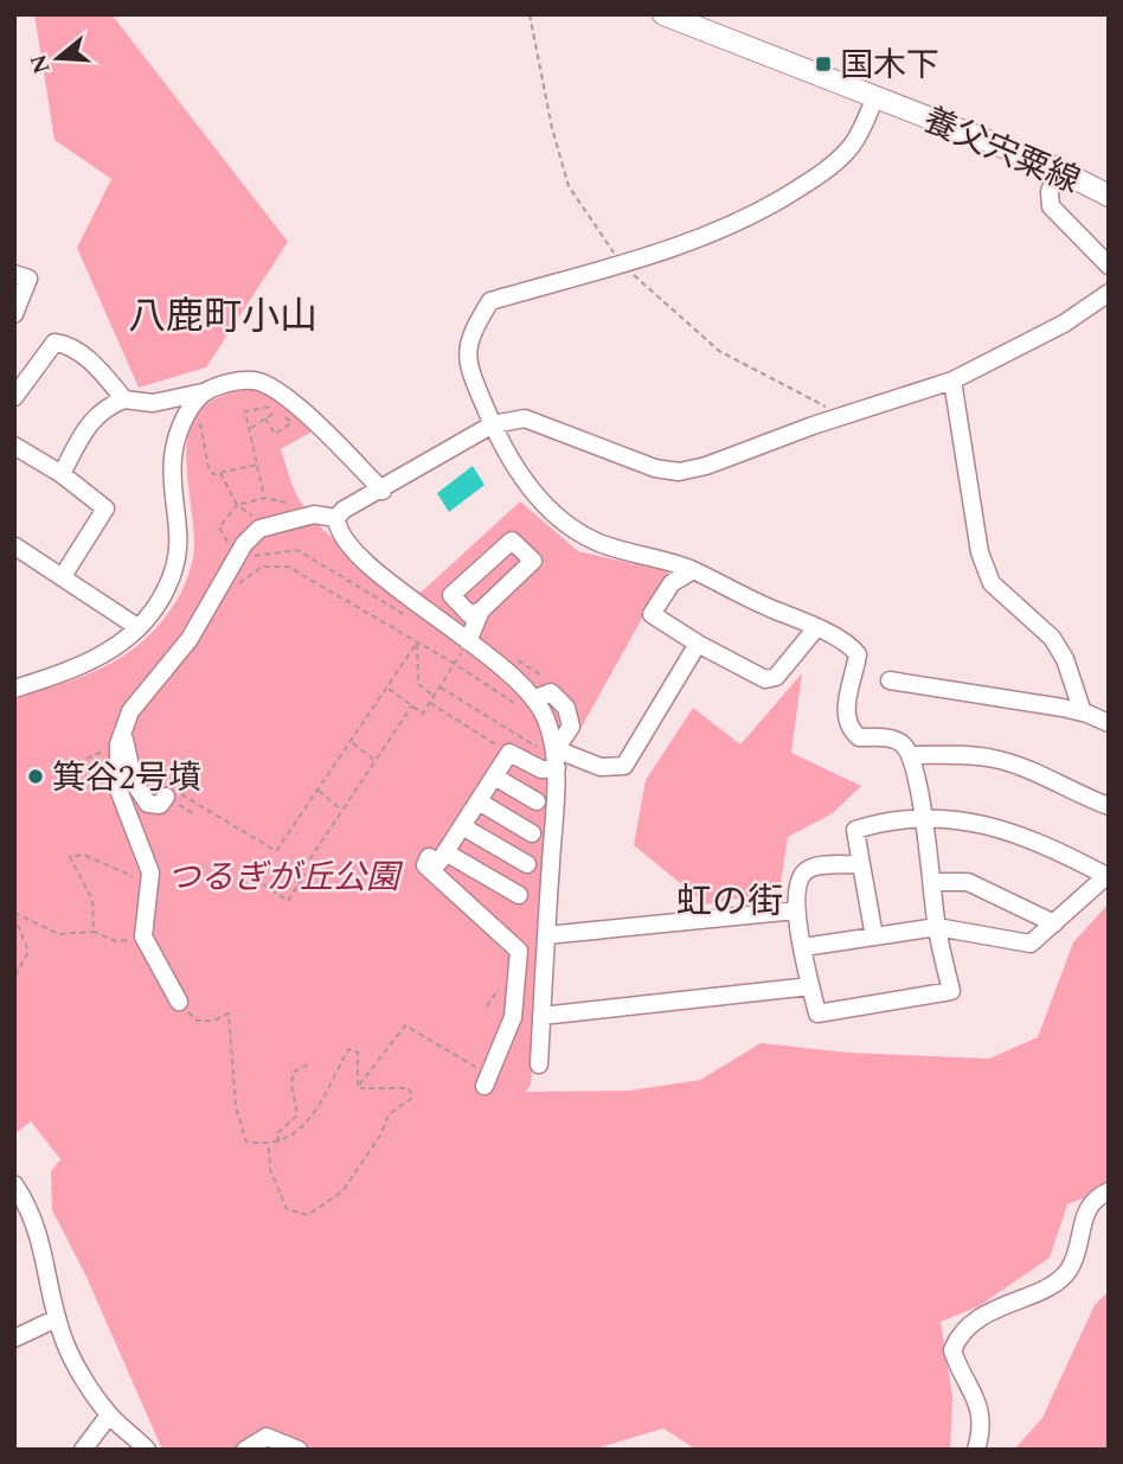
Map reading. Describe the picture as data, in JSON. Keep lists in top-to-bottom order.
{
  "streets": {
    "main road": ["養父宍粟線"]
  },
  "districts": ["八鹿町小山", "虹の街"],
  "parks": ["つるぎが丘公園"],
  "places": {
    "transit": ["国木下"],
    "other": ["箕谷2号墳"]
  },
  "north": "left"
}
